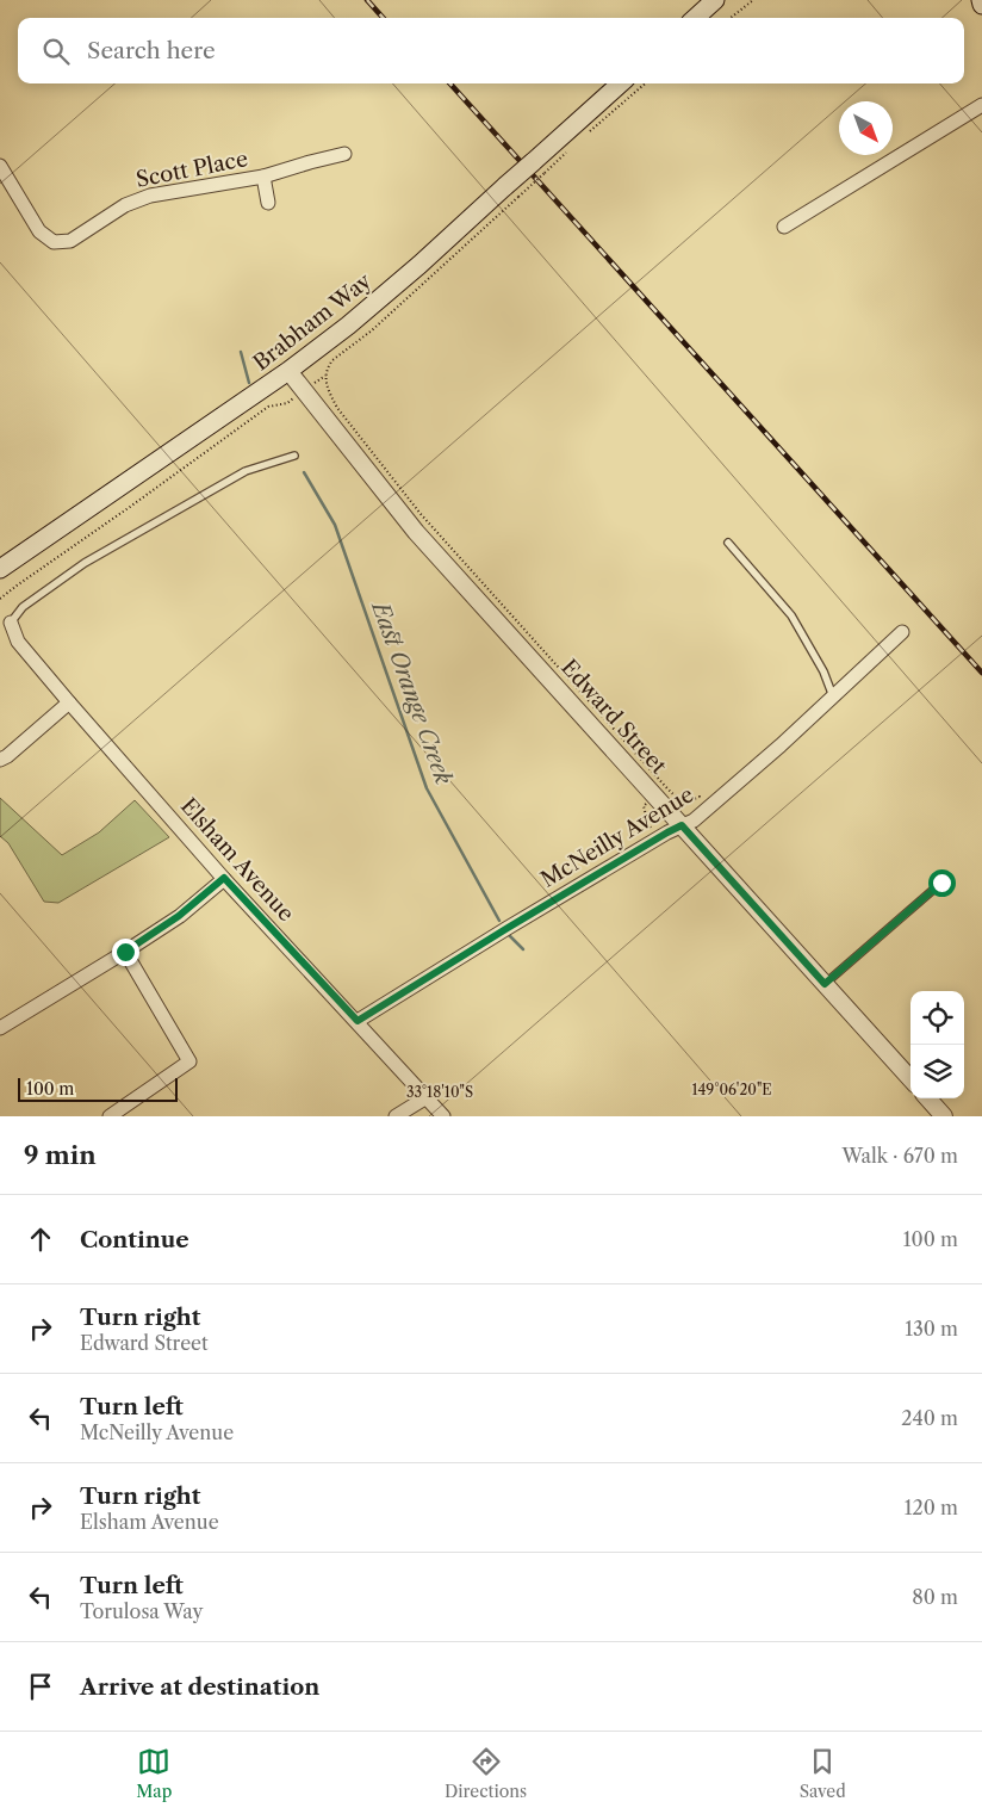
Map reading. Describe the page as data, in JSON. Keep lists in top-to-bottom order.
{
  "streets": {
    "main road": ["Brabham Way"],
    "street": [
      "Scott Place",
      "Edward Street",
      "McNeilly Avenue",
      "Elsham Avenue"
    ]
  },
  "crossings": [
    ["Brabham Way", "Edward Street"],
    ["Edward Street", "McNeilly Avenue"],
    ["McNeilly Avenue", "Elsham Avenue"]
  ],
  "water": ["East Orange Creek"],
  "scale_bar": "100 m",
  "north": "bottom right",
  "page": {
    "search": "Search here",
    "scale": "100 m",
    "heading": ["9 min", "Walk · 670 m"],
    "list": [
      ["Continue", "100 m"],
      ["Turn right", "Edward Street", "130 m"],
      ["Turn left", "McNeilly Avenue", "240 m"],
      ["Turn right", "Elsham Avenue", "120 m"],
      ["Turn left", "Torulosa Way", "80 m"],
      "Arrive at destination"
    ],
    "nav": ["Map", "Directions", "Saved"]
  },
  "coordinates": ["149°06'20\"E", "33°18'10\"S"]
}
